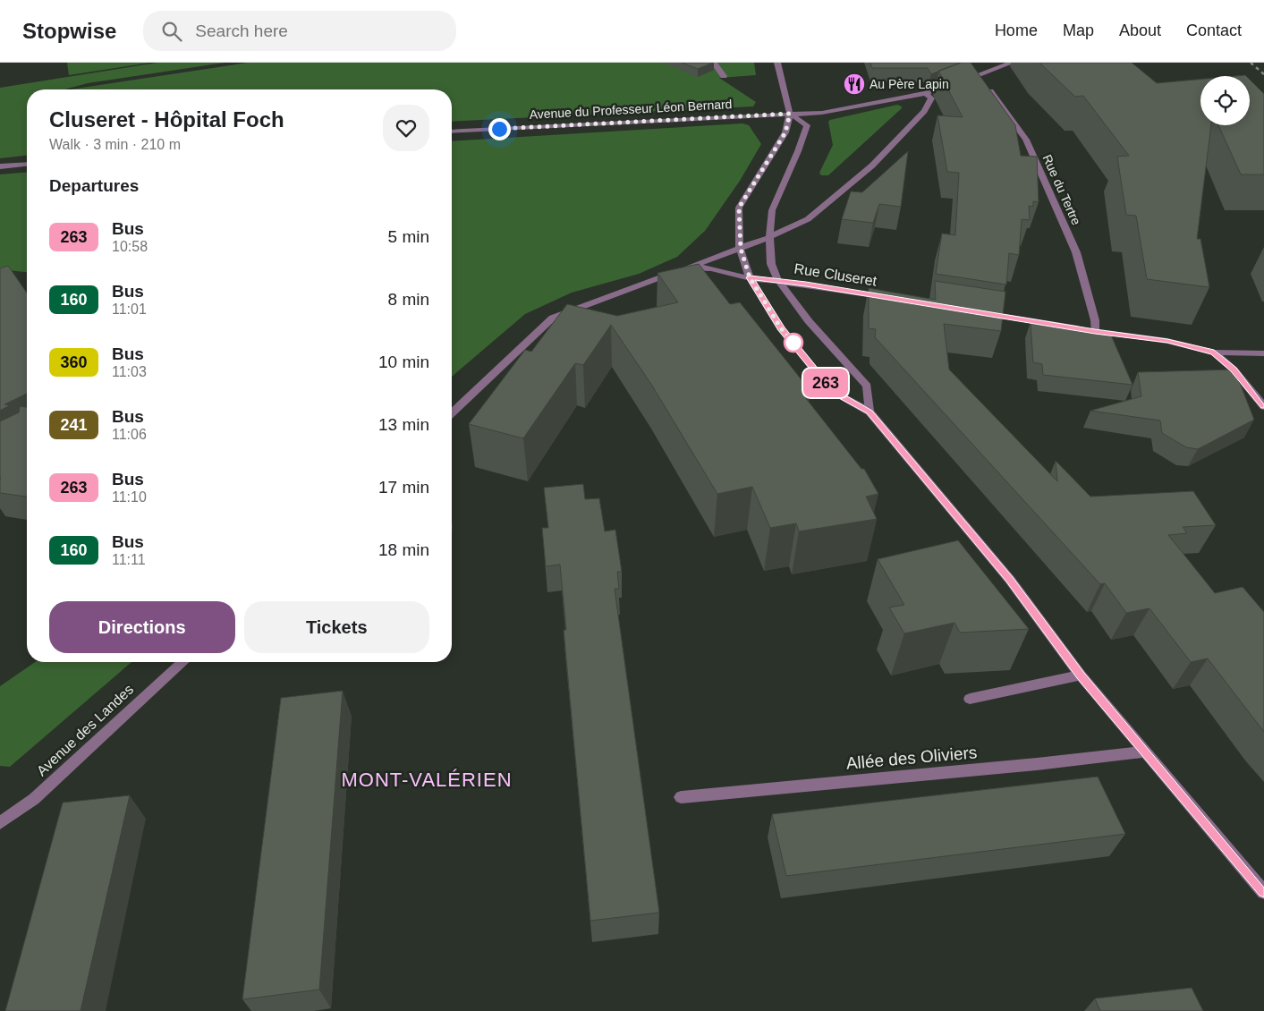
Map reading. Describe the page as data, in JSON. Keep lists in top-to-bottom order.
{
  "streets": {
    "street": [
      "Avenue du Professeur Léon Bernard",
      "Rue du Tertre",
      "Rue Cluseret",
      "Avenue des Landes",
      "Allée des Oliviers"
    ]
  },
  "crossings": [
    ["Avenue du Professeur Léon Bernard", "Rue du Tertre"]
  ],
  "districts": ["MONT-VALÉRIEN"],
  "places": {
    "restaurant": ["Au Père Lapin"]
  },
  "lines": ["bus line 263"],
  "page": {
    "header": "Stopwise",
    "search": "Search here",
    "nav": [
      "Home",
      "Map",
      "About",
      "Contact"
    ],
    "on_map": "263",
    "heading": [
      ["Cluseret - Hôpital Foch", "Walk · 3 min · 210 m"],
      "Departures"
    ],
    "list": [
      {
        "mark": "263",
        "name": "Bus",
        "note": "10:58",
        "value": "5 min"
      },
      {
        "mark": "160",
        "name": "Bus",
        "note": "11:01",
        "value": "8 min"
      },
      {
        "mark": "360",
        "name": "Bus",
        "note": "11:03",
        "value": "10 min"
      },
      {
        "mark": "241",
        "name": "Bus",
        "note": "11:06",
        "value": "13 min"
      },
      {
        "mark": "263",
        "name": "Bus",
        "note": "11:10",
        "value": "17 min"
      },
      {
        "mark": "160",
        "name": "Bus",
        "note": "11:11",
        "value": "18 min"
      }
    ],
    "buttons": ["Directions", "Tickets"]
  }
}
